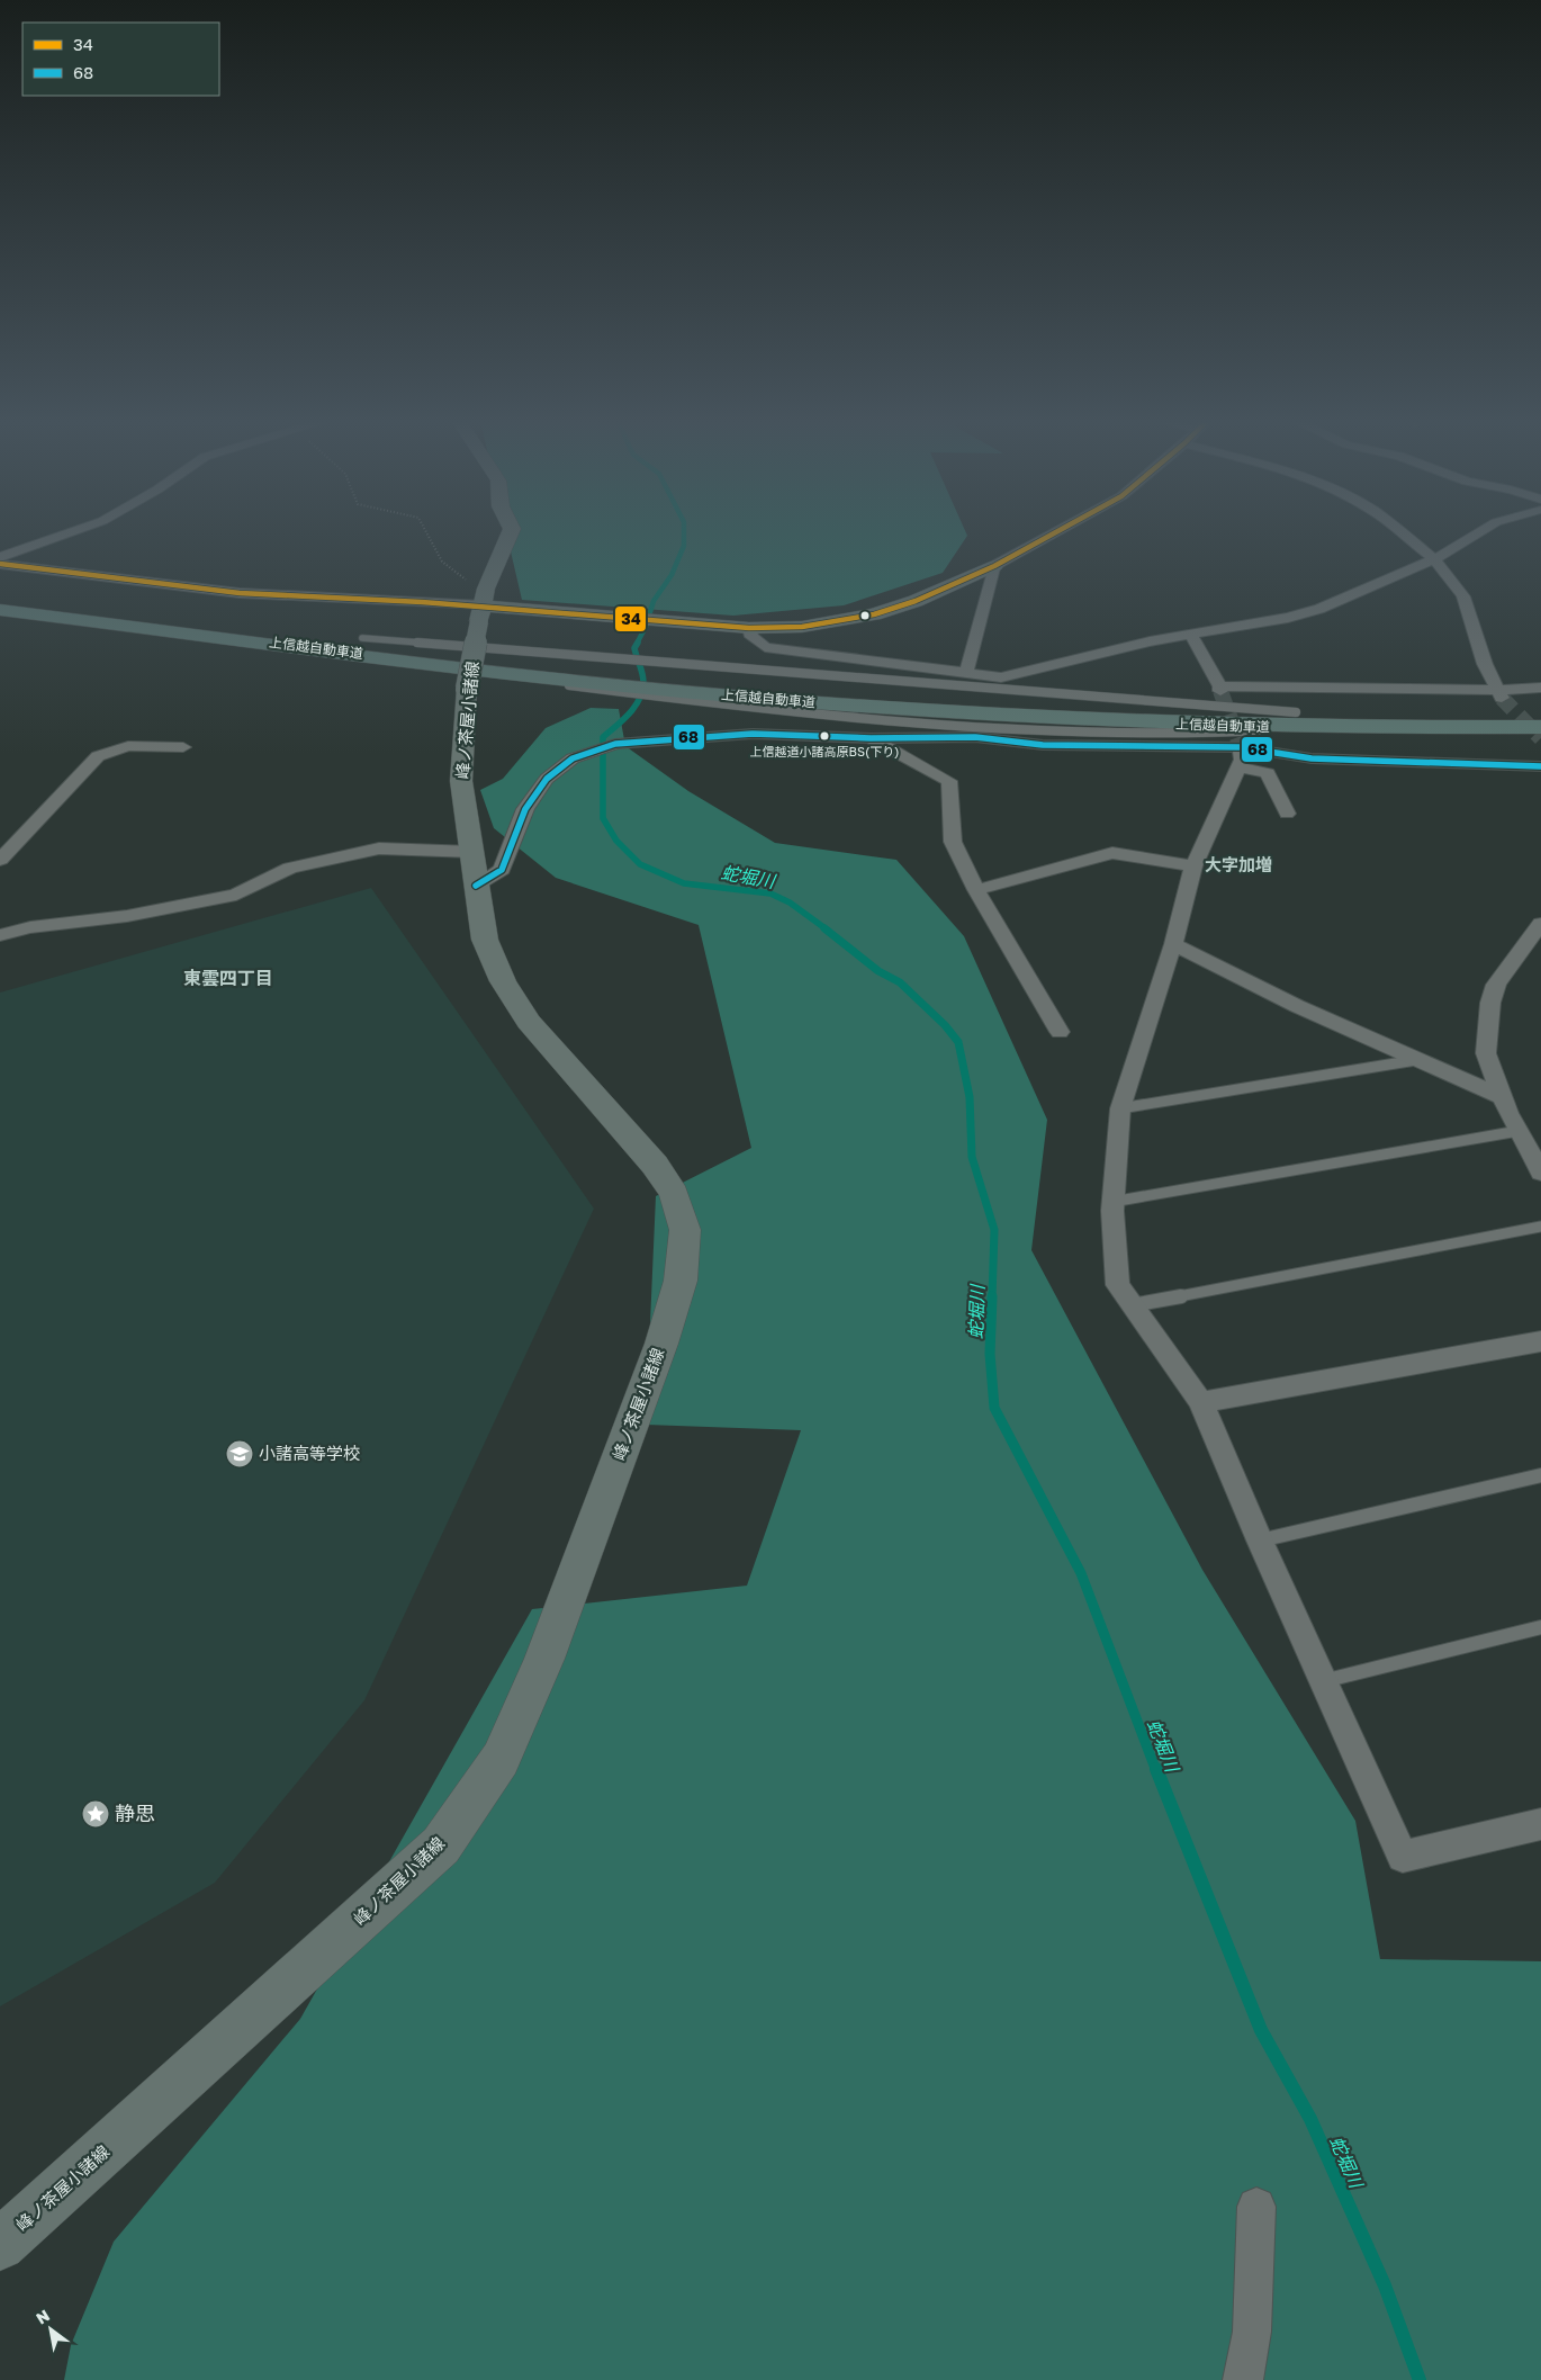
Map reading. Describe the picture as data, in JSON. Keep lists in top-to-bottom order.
{
  "streets": {
    "highway": ["上信越自動車道"],
    "main road": ["峰ノ茶屋小諸線"]
  },
  "crossings": [
    ["上信越自動車道", "峰ノ茶屋小諸線"]
  ],
  "districts": ["大字加増", "東雲四丁目"],
  "water": ["蛇堀川"],
  "places": {
    "other": ["上信越道小諸高原BS(下り)"],
    "school or university": ["小諸高等学校"],
    "place": ["静思"]
  },
  "lines": ["transit line 34", "transit line 68"],
  "legend": ["34", "68"],
  "north": "top left"
}
